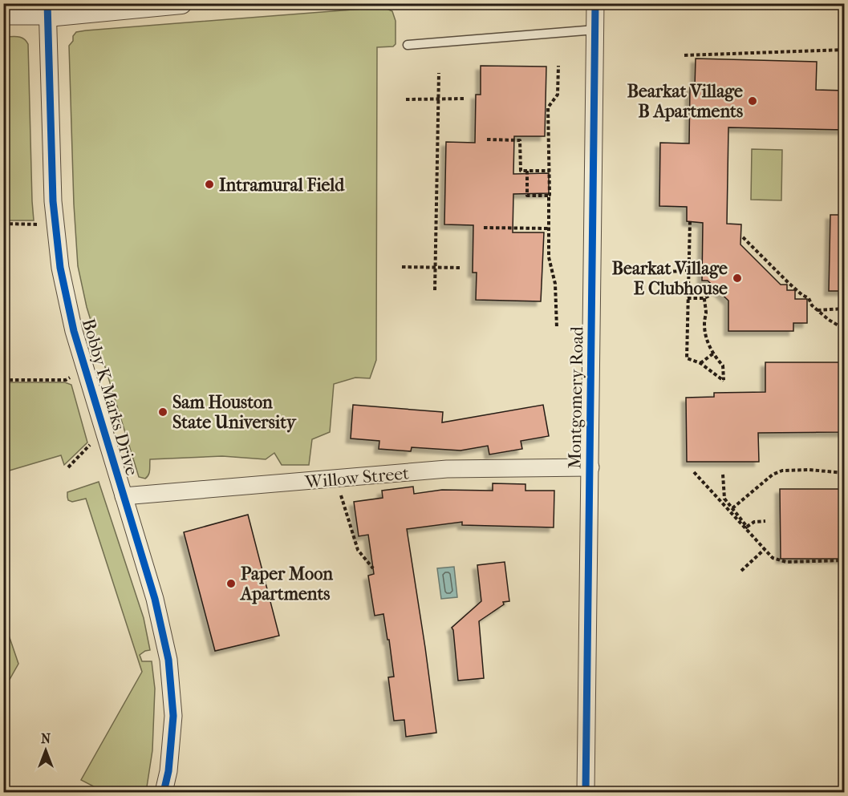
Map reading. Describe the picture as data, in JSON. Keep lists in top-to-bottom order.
{
  "streets": {
    "street": ["Bobby K Marks Drive", "Montgomery Road", "Willow Street"]
  },
  "crossings": [
    ["Bobby K Marks Drive", "Willow Street"],
    ["Montgomery Road", "Willow Street"]
  ],
  "places": [
    "Bearkat Village B Apartments",
    "Intramural Field",
    "Bearkat Village E Clubhouse",
    "Sam Houston State University",
    "Paper Moon Apartments"
  ],
  "north": "top"
}
